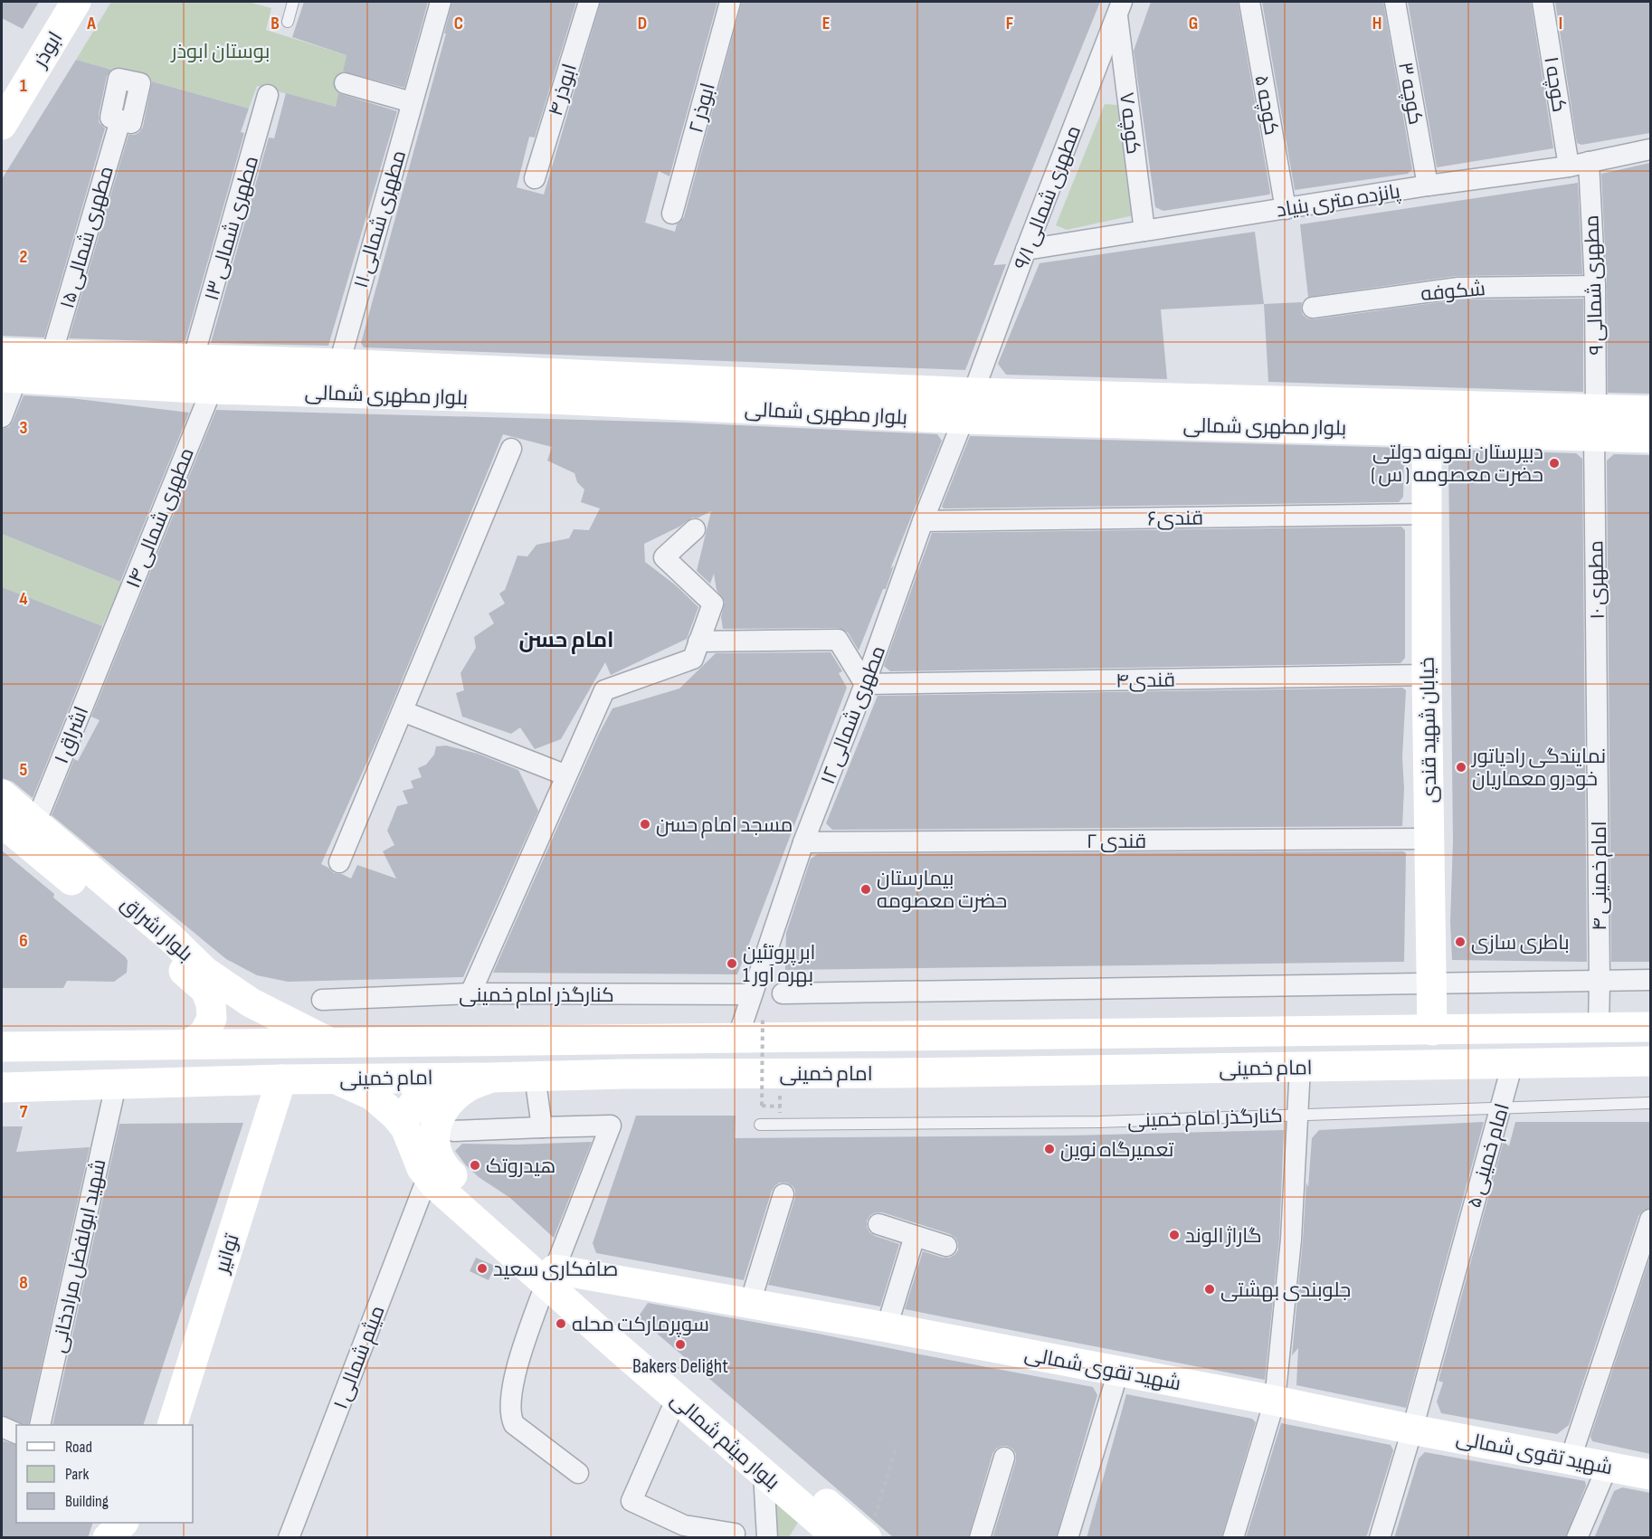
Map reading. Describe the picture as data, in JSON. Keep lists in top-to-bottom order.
{
  "streets": {
    "street": [
      "ابوذر",
      "کوچه ۱",
      "ابوذر ۴",
      "کوچه ۳",
      "کوچه ۵",
      "ابوذر ۲",
      "کوچه ۷",
      "مطهری شمالی ۹/۱",
      "پانزده متری بنیاد",
      "مطهری شمالی ۱۱",
      "مطهری شمالی ۱۳",
      "مطهری شمالی ۱۵",
      "مطهری شمالی ۹",
      "شکوفه",
      "بلوار مطهری شمالی",
      "مطهری شمالی ۱۴",
      "قندی۶",
      "مطهری ۱۰",
      "قندی۴",
      "مطهری شمالی ۱۲",
      "خیابان شهید قندی",
      "اشراق ۱",
      "قندی ۲",
      "امام خمینی ۴",
      "بلوار اشراق",
      "کنارگذر امام خمینی",
      "امام خمینی",
      "امام خمینی ۵",
      "توانیر",
      "شهید ابولفضل مرادخانی",
      "میثم شمالی ۱",
      "شهید تقوی شمالی",
      "بلوار میثم شمالی"
    ]
  },
  "crossings": [
    ["کوچه ۱", "پانزده متری بنیاد"],
    ["کوچه ۳", "پانزده متری بنیاد"],
    ["کوچه ۵", "پانزده متری بنیاد"],
    ["کوچه ۷", "مطهری شمالی ۹/۱"],
    ["کوچه ۷", "پانزده متری بنیاد"],
    ["مطهری شمالی ۹/۱", "پانزده متری بنیاد"],
    ["مطهری شمالی ۹/۱", "بلوار مطهری شمالی"],
    ["مطهری شمالی ۹/۱", "مطهری شمالی ۱۲"],
    ["پانزده متری بنیاد", "مطهری شمالی ۹"],
    ["مطهری شمالی ۱۱", "بلوار مطهری شمالی"],
    ["مطهری شمالی ۱۳", "بلوار مطهری شمالی"],
    ["مطهری شمالی ۱۵", "بلوار مطهری شمالی"],
    ["مطهری شمالی ۹", "شکوفه"],
    ["مطهری شمالی ۹", "بلوار مطهری شمالی"],
    ["مطهری شمالی ۹", "مطهری ۱۰"],
    ["بلوار مطهری شمالی", "مطهری شمالی ۱۴"],
    ["بلوار مطهری شمالی", "مطهری ۱۰"],
    ["بلوار مطهری شمالی", "مطهری شمالی ۱۲"],
    ["بلوار مطهری شمالی", "خیابان شهید قندی"],
    ["مطهری شمالی ۱۴", "اشراق ۱"],
    ["قندی۶", "مطهری شمالی ۱۲"],
    ["قندی۶", "خیابان شهید قندی"],
    ["مطهری ۱۰", "امام خمینی ۴"],
    ["قندی۴", "مطهری شمالی ۱۲"],
    ["قندی۴", "خیابان شهید قندی"],
    ["مطهری شمالی ۱۲", "قندی ۲"],
    ["مطهری شمالی ۱۲", "کنارگذر امام خمینی"],
    ["مطهری شمالی ۱۲", "امام خمینی"],
    ["خیابان شهید قندی", "قندی ۲"],
    ["خیابان شهید قندی", "امام خمینی"],
    ["اشراق ۱", "بلوار اشراق"],
    ["امام خمینی ۴", "امام خمینی"],
    ["بلوار اشراق", "امام خمینی"],
    ["کنارگذر امام خمینی", "امام خمینی ۵"],
    ["امام خمینی", "امام خمینی ۵"],
    ["امام خمینی", "توانیر"],
    ["امام خمینی", "شهید ابولفضل مرادخانی"],
    ["امام خمینی", "بلوار میثم شمالی"],
    ["امام خمینی ۵", "شهید تقوی شمالی"],
    ["میثم شمالی ۱", "بلوار میثم شمالی"],
    ["شهید تقوی شمالی", "بلوار میثم شمالی"]
  ],
  "districts": ["امام حسن"],
  "parks": ["بوستان ابوذر"],
  "places": [
    "دبیرستان نمونه دولتی حضرت معصومه ( س )",
    "نمایندگی رادیاتور خودرو معماریان",
    "مسجد امام حسن",
    "بیمارستان حضرت معصومه",
    "باطری سازی",
    "ابر پروتئین بهره آور 1",
    "تعمیرگاه نوین",
    "هیدروتک",
    "گاراژ الوند",
    "صافکاری سعید",
    "جلوبندی بهشتی",
    "سوپرمارکت محله",
    "Bakers Delight"
  ],
  "legend": ["Road", "Park", "Building"],
  "grid": {
    "columns": [
      "A",
      "B",
      "C",
      "D",
      "E",
      "F",
      "G",
      "H",
      "I"
    ],
    "rows": [
      "1",
      "2",
      "3",
      "4",
      "5",
      "6",
      "7",
      "8"
    ]
  }
}
